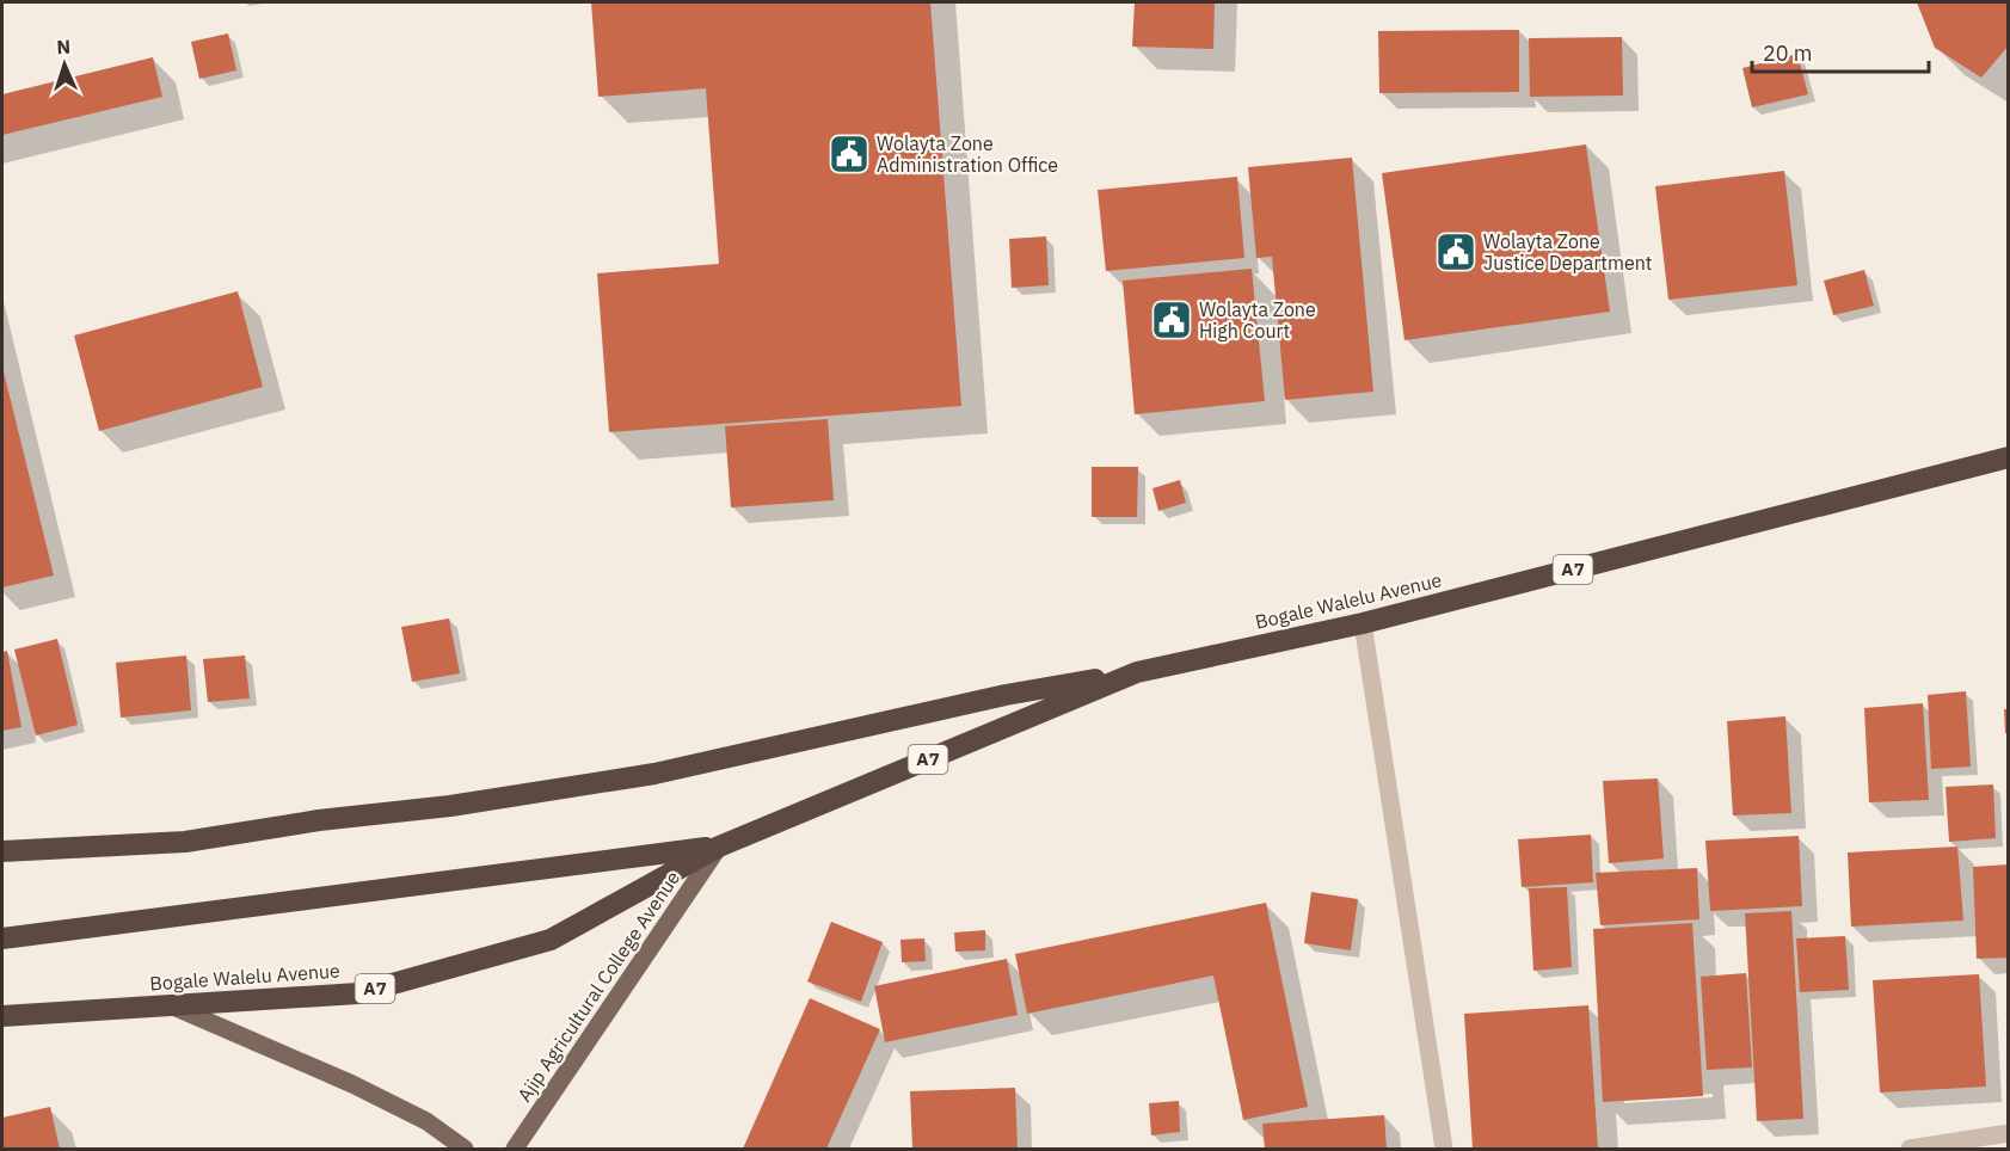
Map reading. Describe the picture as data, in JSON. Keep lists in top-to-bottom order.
{
  "streets": {
    "highway": ["A7", "Bogale Walelu Avenue"],
    "main road": ["Ajip Agricultural College Avenue"]
  },
  "crossings": [
    ["A7", "Bogale Walelu Avenue"],
    ["Bogale Walelu Avenue", "Ajip Agricultural College Avenue"]
  ],
  "places": {
    "public building": ["Wolayta Zone Administration Office", "Wolayta Zone Justice Department", "Wolayta Zone High Court"]
  },
  "scale_bar": "20 m",
  "north": "top"
}
